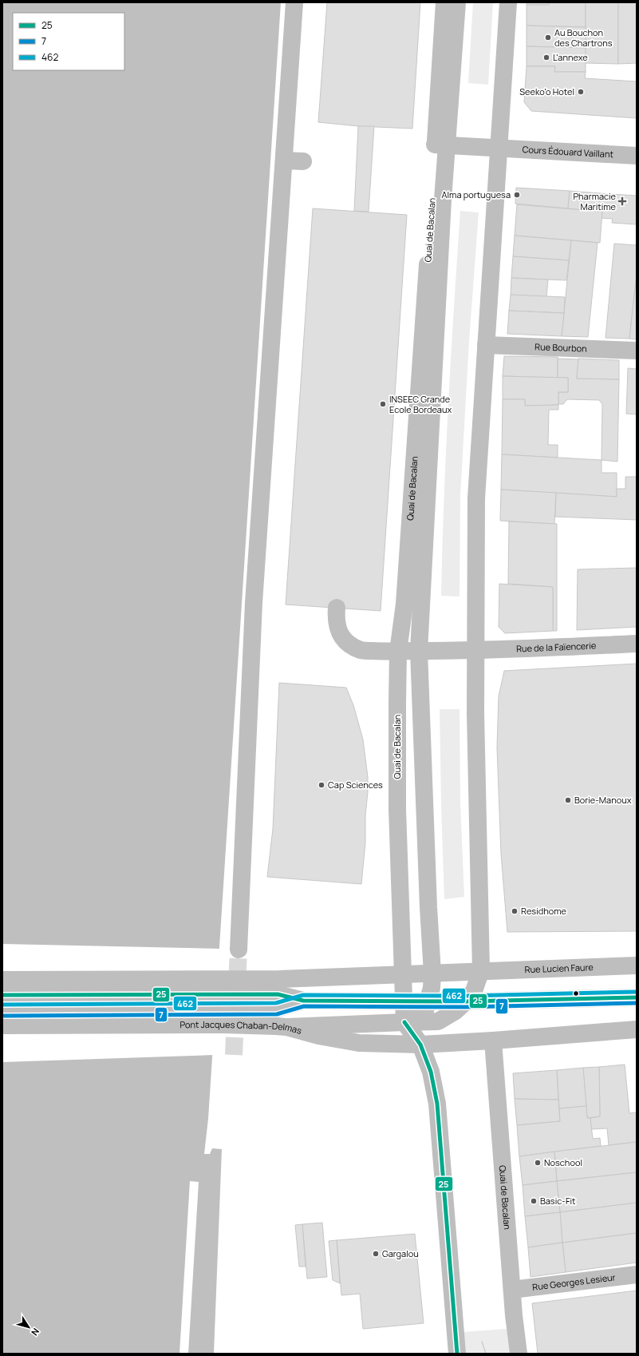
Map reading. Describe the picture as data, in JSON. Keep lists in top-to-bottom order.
{
  "streets": {
    "main road": [
      "Cours Édouard Vaillant",
      "Quai de Bacalan",
      "Rue Bourbon",
      "Rue de la Faïencerie",
      "Rue Lucien Faure",
      "Pont Jacques Chaban-Delmas",
      "Rue Georges Lesieur"
    ]
  },
  "crossings": [
    ["Cours Édouard Vaillant", "Quai de Bacalan"],
    ["Quai de Bacalan", "Rue de la Faïencerie"],
    ["Quai de Bacalan", "Rue Lucien Faure"],
    ["Quai de Bacalan", "Pont Jacques Chaban-Delmas"],
    ["Quai de Bacalan", "Rue Georges Lesieur"],
    ["Rue Lucien Faure", "Pont Jacques Chaban-Delmas"]
  ],
  "places": {
    "other": [
      "Au Bouchon des Chartrons",
      "L'annexe",
      "Seeko'o Hotel",
      "Alma portuguesa",
      "INSEEC Grande Ecole Bordeaux",
      "Cap Sciences",
      "Borie-Manoux",
      "Residhome",
      "Noschool",
      "Basic-Fit",
      "Gargalou"
    ],
    "health": ["Pharmacie Maritime"]
  },
  "lines": ["transit line 462", "transit line 25", "transit line 7"],
  "legend": ["25", "7", "462"],
  "north": "bottom right"
}
